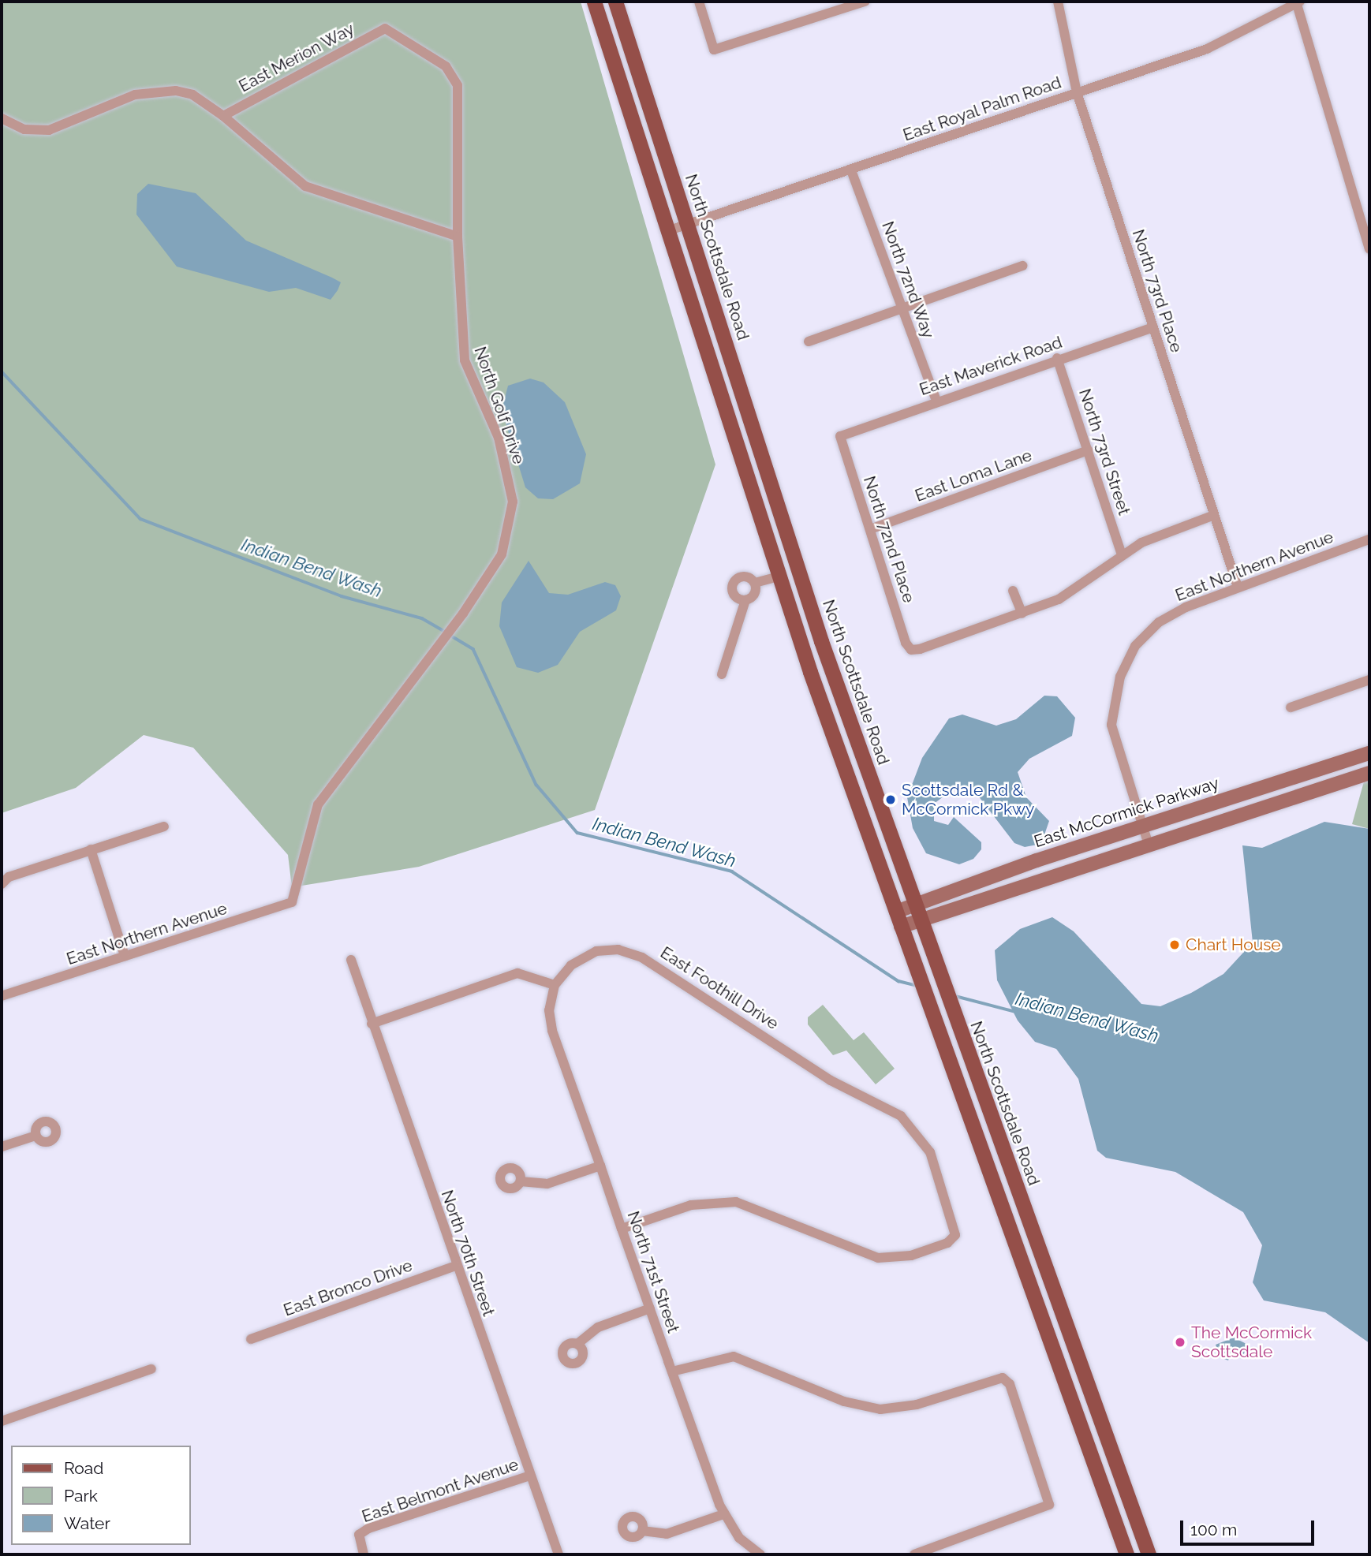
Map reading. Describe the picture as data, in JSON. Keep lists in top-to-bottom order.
{
  "streets": {
    "main road": ["North Scottsdale Road", "East McCormick Parkway"],
    "street": [
      "East Merion Way",
      "East Royal Palm Road",
      "North 72nd Way",
      "North 73rd Place",
      "East Maverick Road",
      "North Golf Drive",
      "North 73rd Street",
      "East Loma Lane",
      "North 72nd Place",
      "East Northern Avenue",
      "East Foothill Drive",
      "North 70th Street",
      "North 71st Street",
      "East Bronco Drive",
      "East Belmont Avenue"
    ]
  },
  "crossings": [
    ["East Merion Way", "North Golf Drive"],
    ["East Royal Palm Road", "North Scottsdale Road"],
    ["East Royal Palm Road", "North 72nd Way"],
    ["East Royal Palm Road", "North 73rd Place"],
    ["North Scottsdale Road", "East McCormick Parkway"],
    ["North 72nd Way", "East Maverick Road"],
    ["North 73rd Place", "East Maverick Road"],
    ["North 73rd Place", "East Northern Avenue"],
    ["East Maverick Road", "North 73rd Street"],
    ["East Maverick Road", "North 72nd Place"],
    ["North Golf Drive", "East Northern Avenue"],
    ["North 73rd Street", "East Loma Lane"],
    ["East Loma Lane", "North 72nd Place"],
    ["East Northern Avenue", "East McCormick Parkway"],
    ["East Foothill Drive", "North 71st Street"],
    ["North 70th Street", "East Bronco Drive"],
    ["North 70th Street", "East Belmont Avenue"]
  ],
  "water": ["Indian Bend Wash"],
  "places": ["Scottsdale Rd & McCormick Pkwy", "Chart House", "The McCormick Scottsdale"],
  "legend": ["Road", "Park", "Water"],
  "scale_bar": "100 m"
}
